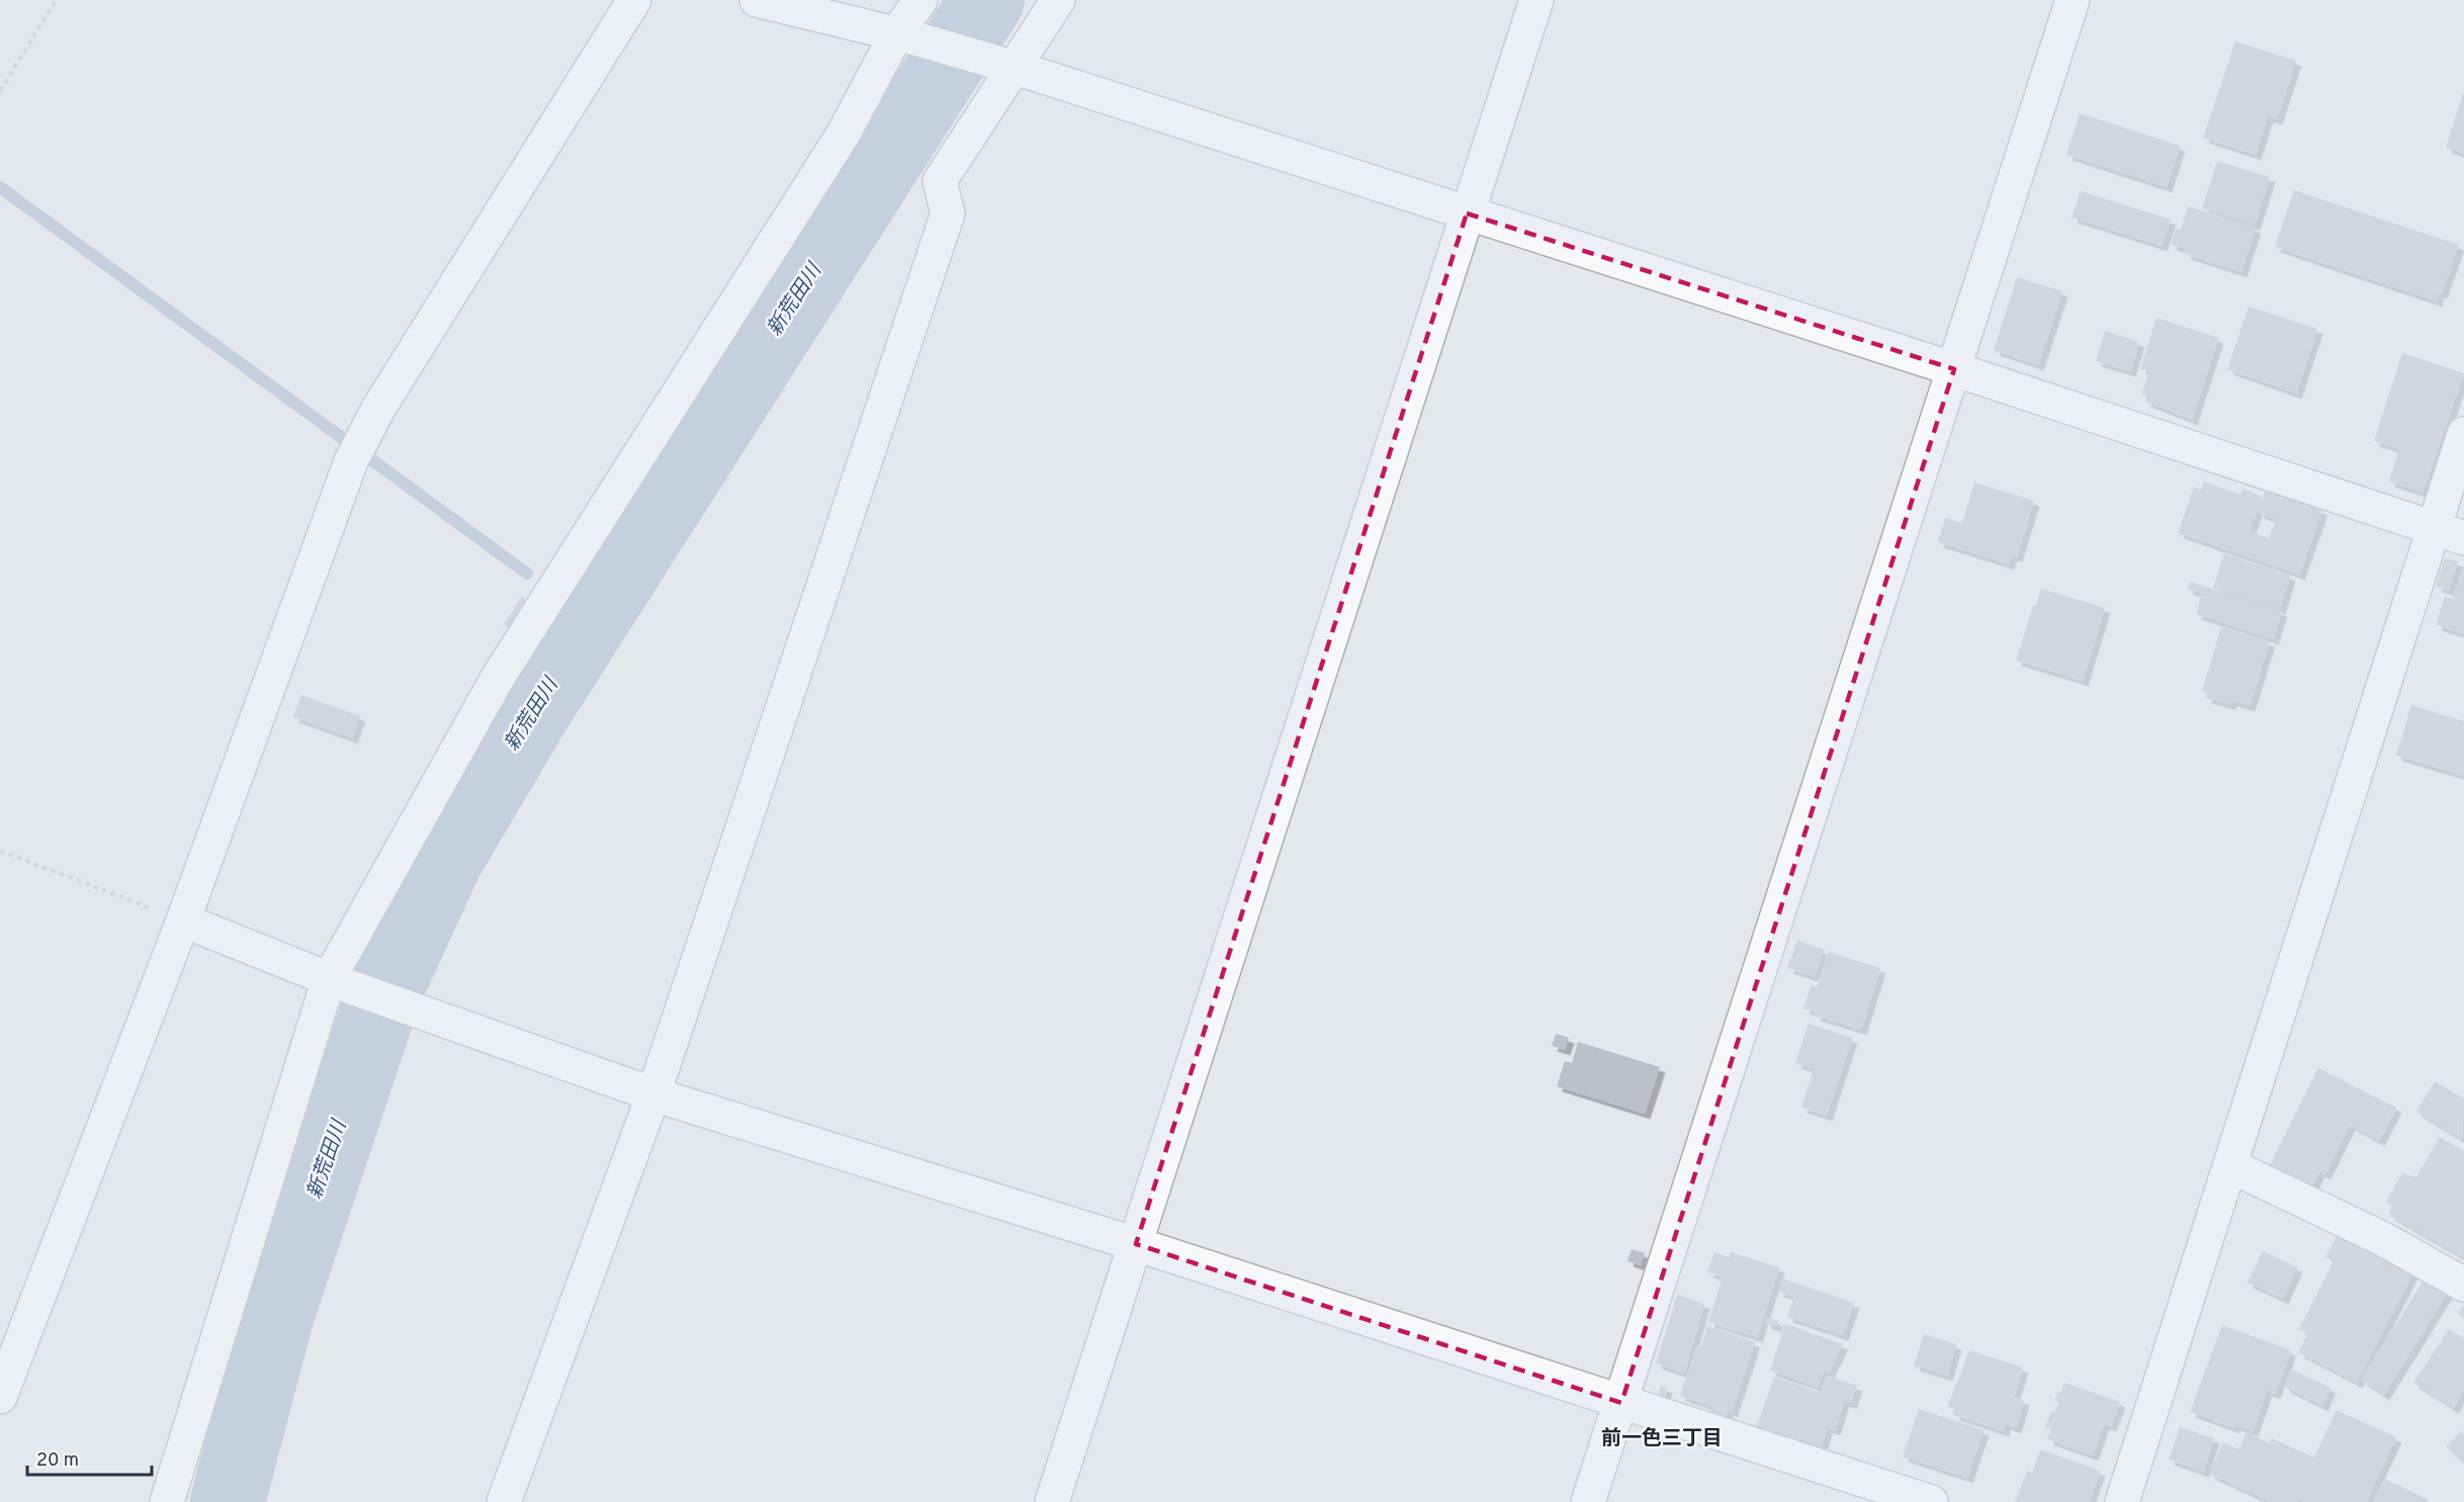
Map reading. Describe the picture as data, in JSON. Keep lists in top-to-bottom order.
{
  "districts": ["前一色三丁目"],
  "water": ["新荒田川"],
  "scale_bar": "20 m"
}
